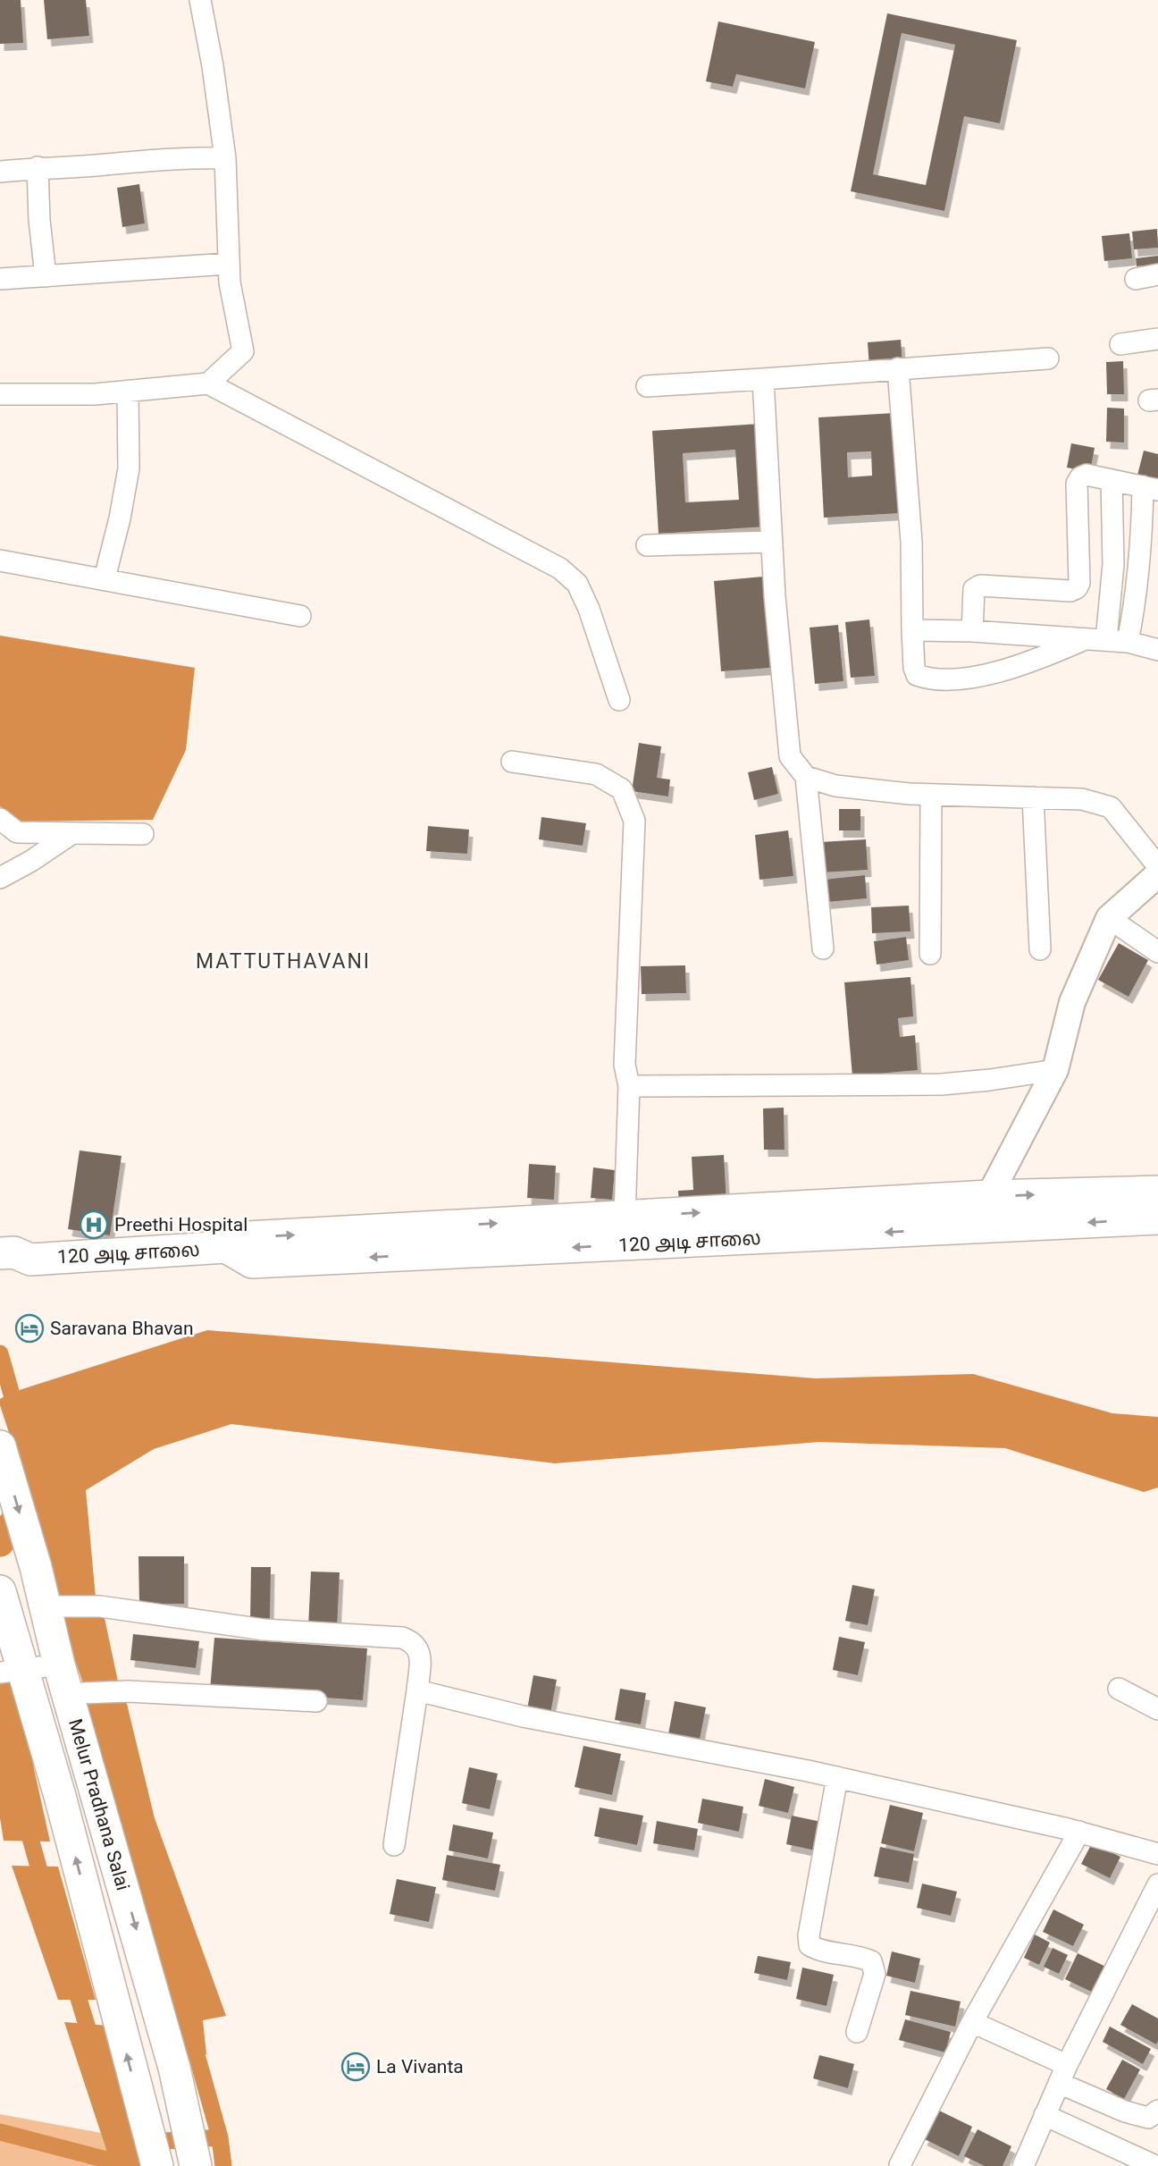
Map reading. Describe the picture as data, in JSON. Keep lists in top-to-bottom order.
{
  "streets": {
    "main road": ["120 அடி சாலை", "Melur Pradhana Salai"]
  },
  "districts": ["MATTUTHAVANI"],
  "places": {
    "hospital": ["Preethi Hospital"],
    "hotel": ["Saravana Bhavan", "La Vivanta"]
  }
}
